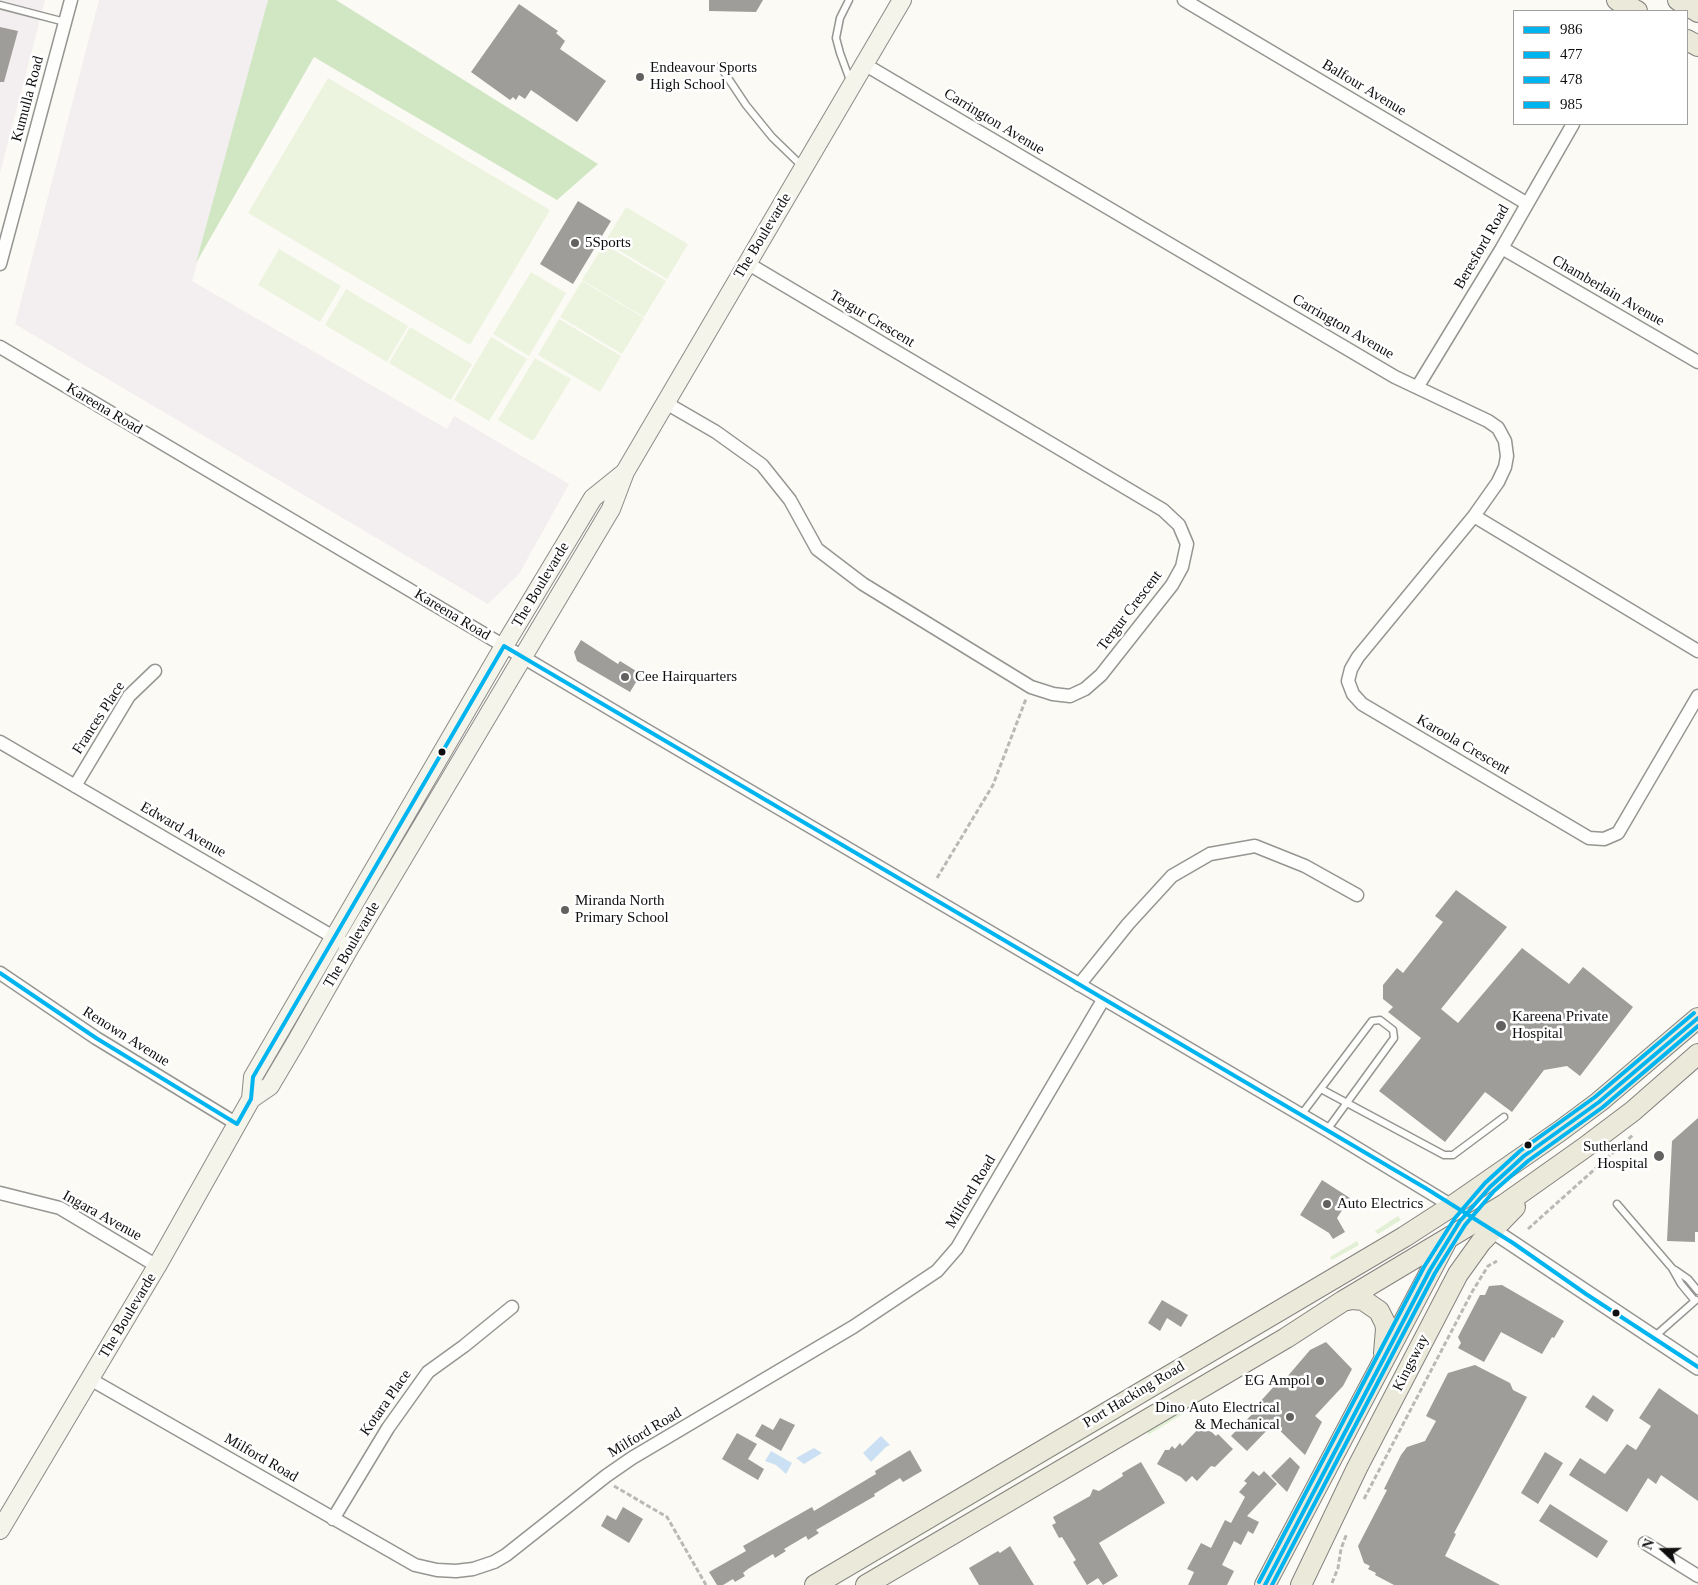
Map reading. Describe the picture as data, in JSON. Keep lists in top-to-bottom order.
{
  "streets": {
    "main road": ["The Boulevarde", "Kingsway", "Port Hacking Road"],
    "street": [
      "Balfour Avenue",
      "Kumulla Road",
      "Carrington Avenue",
      "Beresford Road",
      "Chamberlain Avenue",
      "Tergur Crescent",
      "Kareena Road",
      "Frances Place",
      "Karoola Crescent",
      "Edward Avenue",
      "Renown Avenue",
      "Milford Road",
      "Ingara Avenue",
      "Kotara Place"
    ]
  },
  "crossings": [
    ["Balfour Avenue", "Beresford Road"],
    ["Carrington Avenue", "The Boulevarde"],
    ["Carrington Avenue", "Beresford Road"],
    ["Carrington Avenue", "Karoola Crescent"],
    ["The Boulevarde", "Tergur Crescent"],
    ["The Boulevarde", "Kareena Road"],
    ["The Boulevarde", "Edward Avenue"],
    ["The Boulevarde", "Renown Avenue"],
    ["The Boulevarde", "Milford Road"],
    ["The Boulevarde", "Ingara Avenue"],
    ["Beresford Road", "Chamberlain Avenue"],
    ["Kareena Road", "Milford Road"],
    ["Kareena Road", "Kingsway"],
    ["Kareena Road", "Port Hacking Road"],
    ["Frances Place", "Edward Avenue"],
    ["Milford Road", "Kotara Place"],
    ["Kingsway", "Port Hacking Road"]
  ],
  "places": [
    "Endeavour Sports High School",
    "5Sports",
    "Cee Hairquarters",
    "Miranda North Primary School",
    "Kareena Private Hospital",
    "Sutherland Hospital",
    "Auto Electrics",
    "EG Ampol",
    "Dino Auto Electrical & Mechanical"
  ],
  "lines": [
    "transit line 986",
    "transit line 985",
    "transit line 477",
    "transit line 478"
  ],
  "legend": [
    "986",
    "477",
    "478",
    "985"
  ],
  "north": "left"
}
